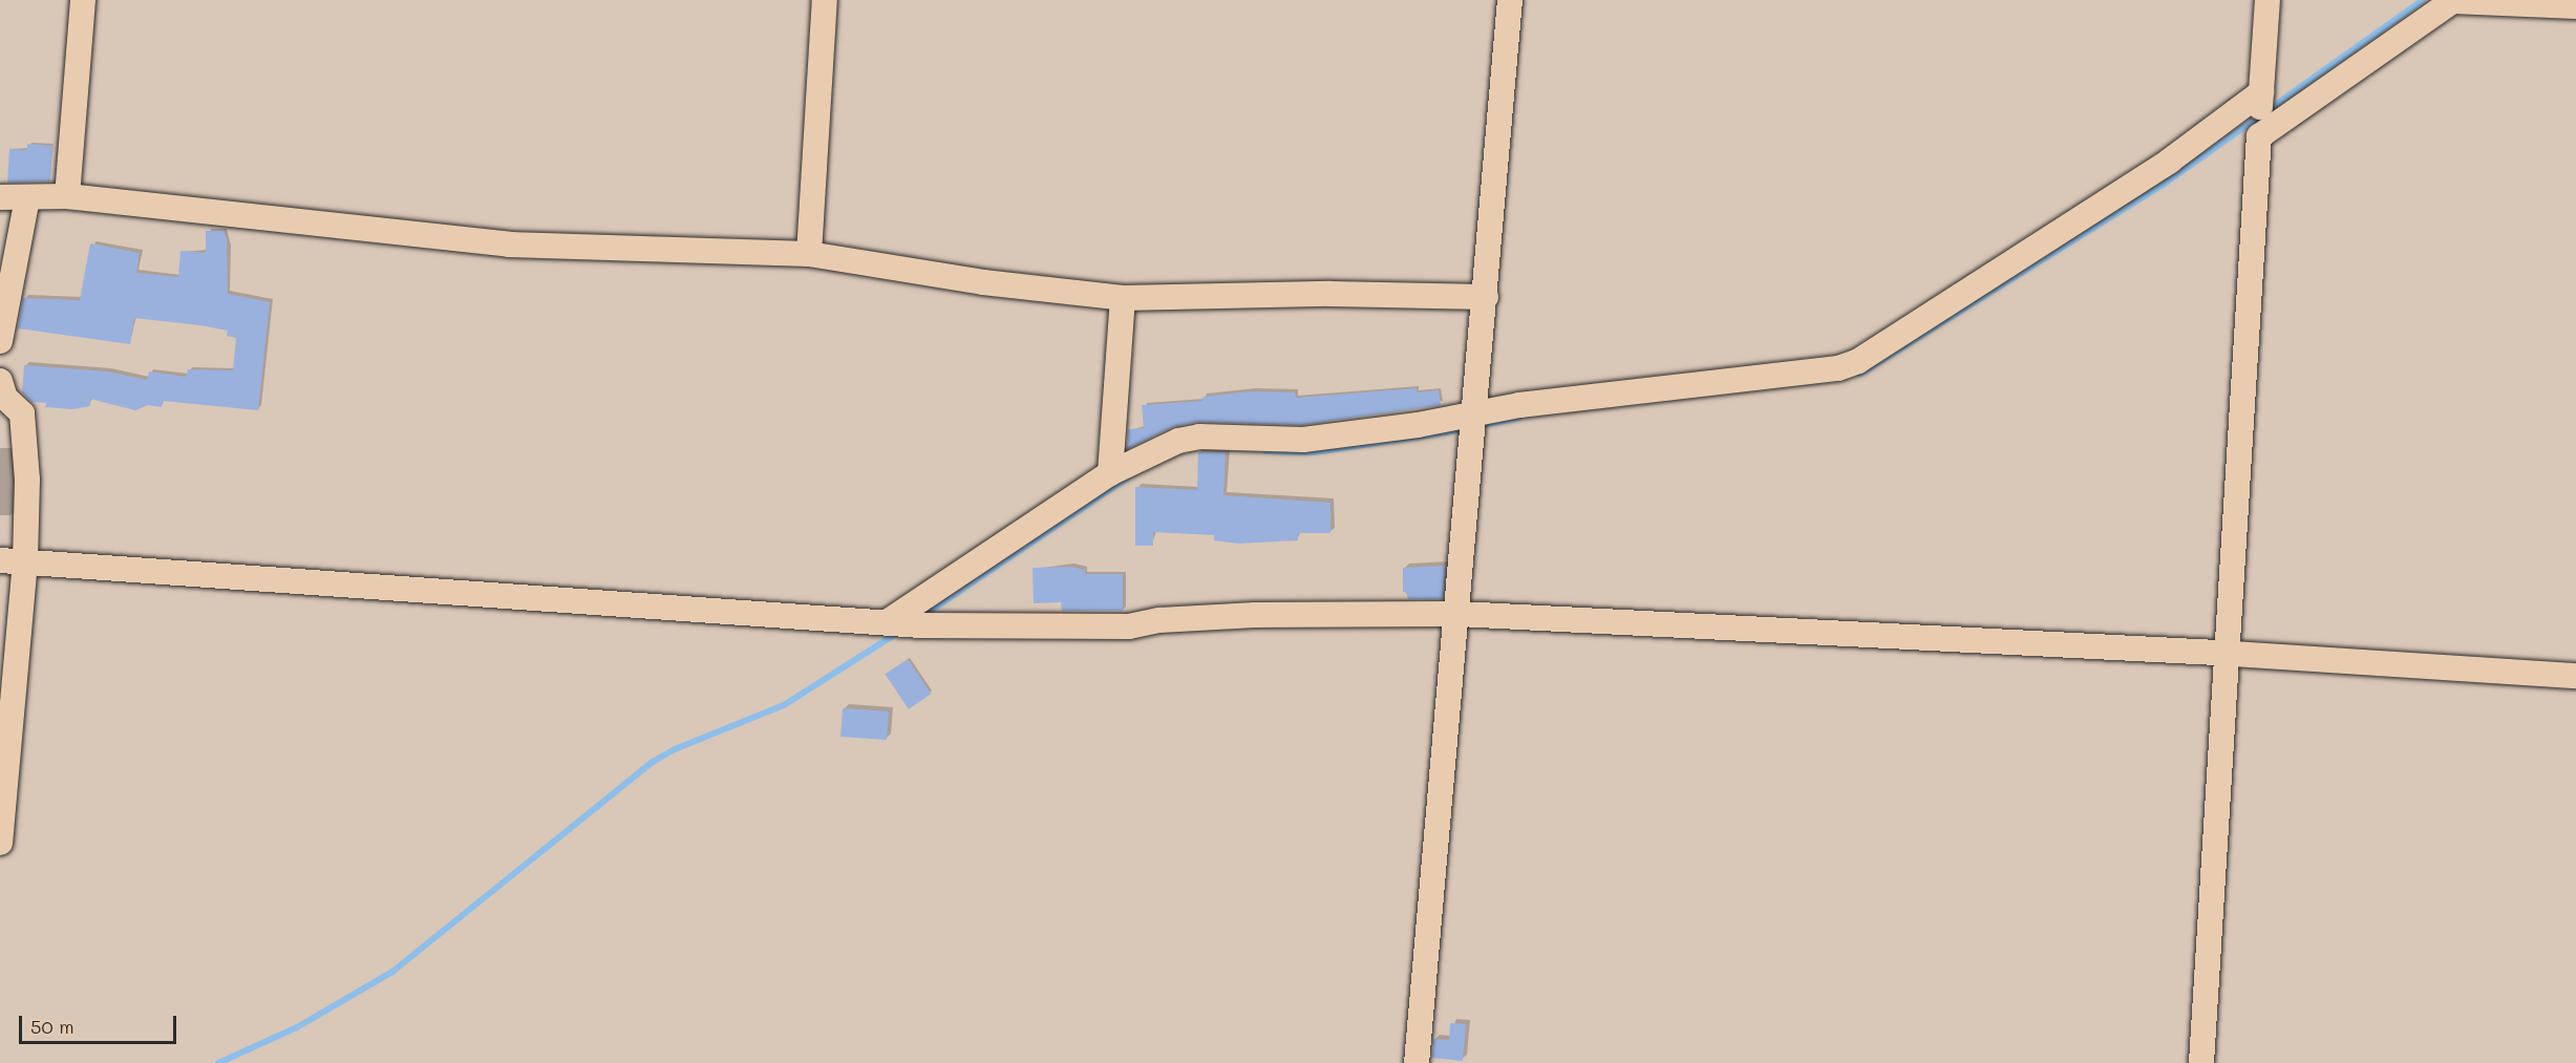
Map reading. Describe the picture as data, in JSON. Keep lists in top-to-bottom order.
{
  "scale_bar": "50 m"
}
